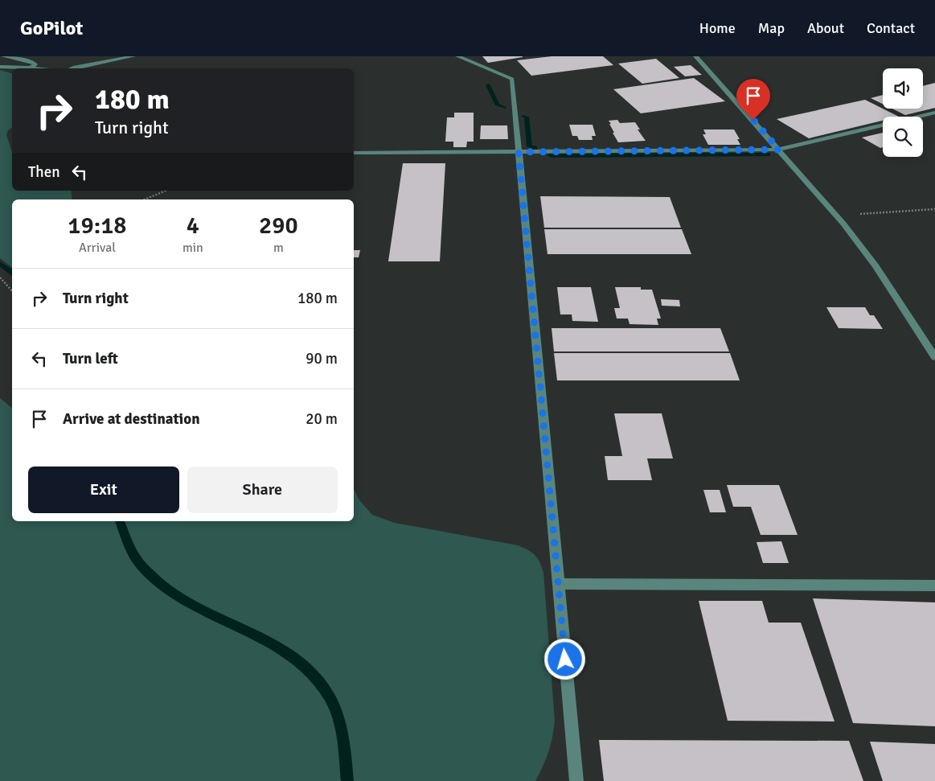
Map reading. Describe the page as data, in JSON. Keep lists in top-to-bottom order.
{
  "page": {
    "header": "GoPilot",
    "nav": [
      "Home",
      "Map",
      "About",
      "Contact"
    ],
    "turn": ["180 m", "Turn right"],
    "then": "Then",
    "eta": [
      "19:18",
      "Arrival",
      "4",
      "min",
      "290",
      "m"
    ],
    "list": [
      {
        "name": "Turn right",
        "value": "180 m"
      },
      {
        "name": "Turn left",
        "value": "90 m"
      },
      {
        "name": "Arrive at destination",
        "value": "20 m"
      }
    ],
    "buttons": ["Exit", "Share"]
  }
}
